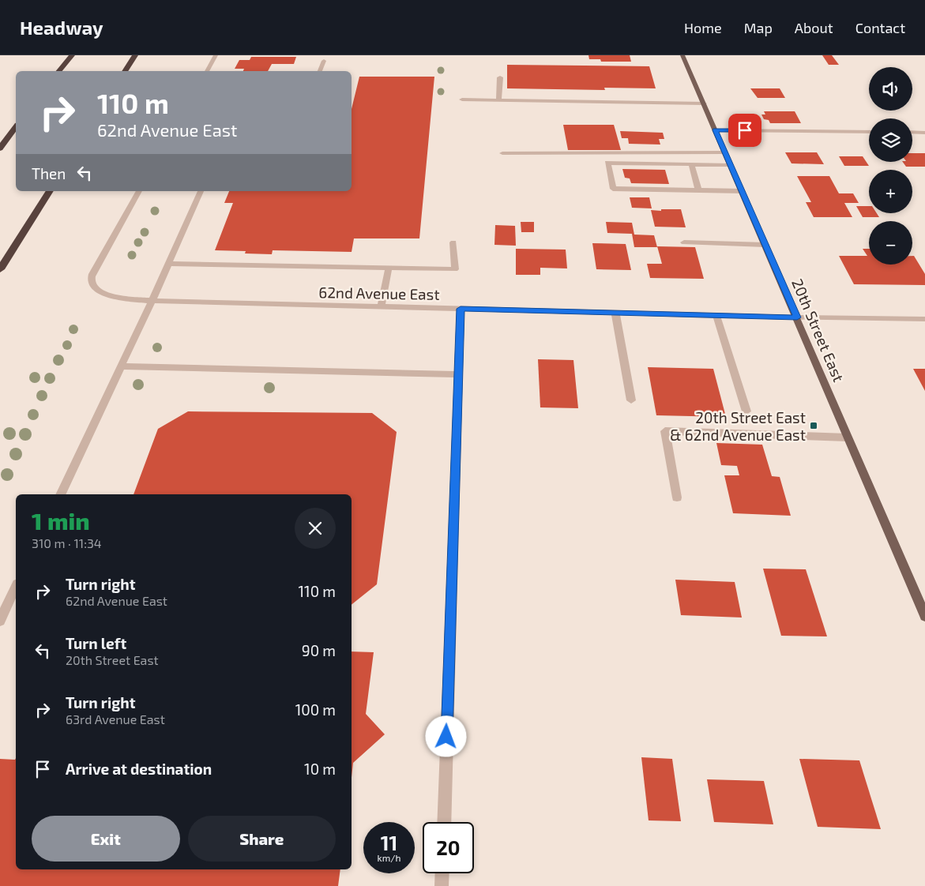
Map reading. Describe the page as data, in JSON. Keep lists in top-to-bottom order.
{
  "streets": {
    "main road": ["20th Street East"],
    "street": ["62nd Avenue East"]
  },
  "crossings": [
    ["62nd Avenue East", "20th Street East"]
  ],
  "places": {
    "transit": ["20th Street East & 62nd Avenue East"]
  },
  "page": {
    "header": "Headway",
    "nav": [
      "Home",
      "Map",
      "About",
      "Contact"
    ],
    "map_buttons": ["+", "−"],
    "turn": ["110 m", "62nd Avenue East"],
    "then": "Then",
    "heading": ["1 min", "310 m · 11:34"],
    "list": [
      {
        "name": "Turn right",
        "note": "62nd Avenue East",
        "value": "110 m"
      },
      {
        "name": "Turn left",
        "note": "20th Street East",
        "value": "90 m"
      },
      {
        "name": "Turn right",
        "note": "63rd Avenue East",
        "value": "100 m"
      },
      {
        "name": "Arrive at destination",
        "value": "10 m"
      }
    ],
    "buttons": ["Exit", "Share"],
    "speed": "11 km/h",
    "limit": "20"
  }
}
